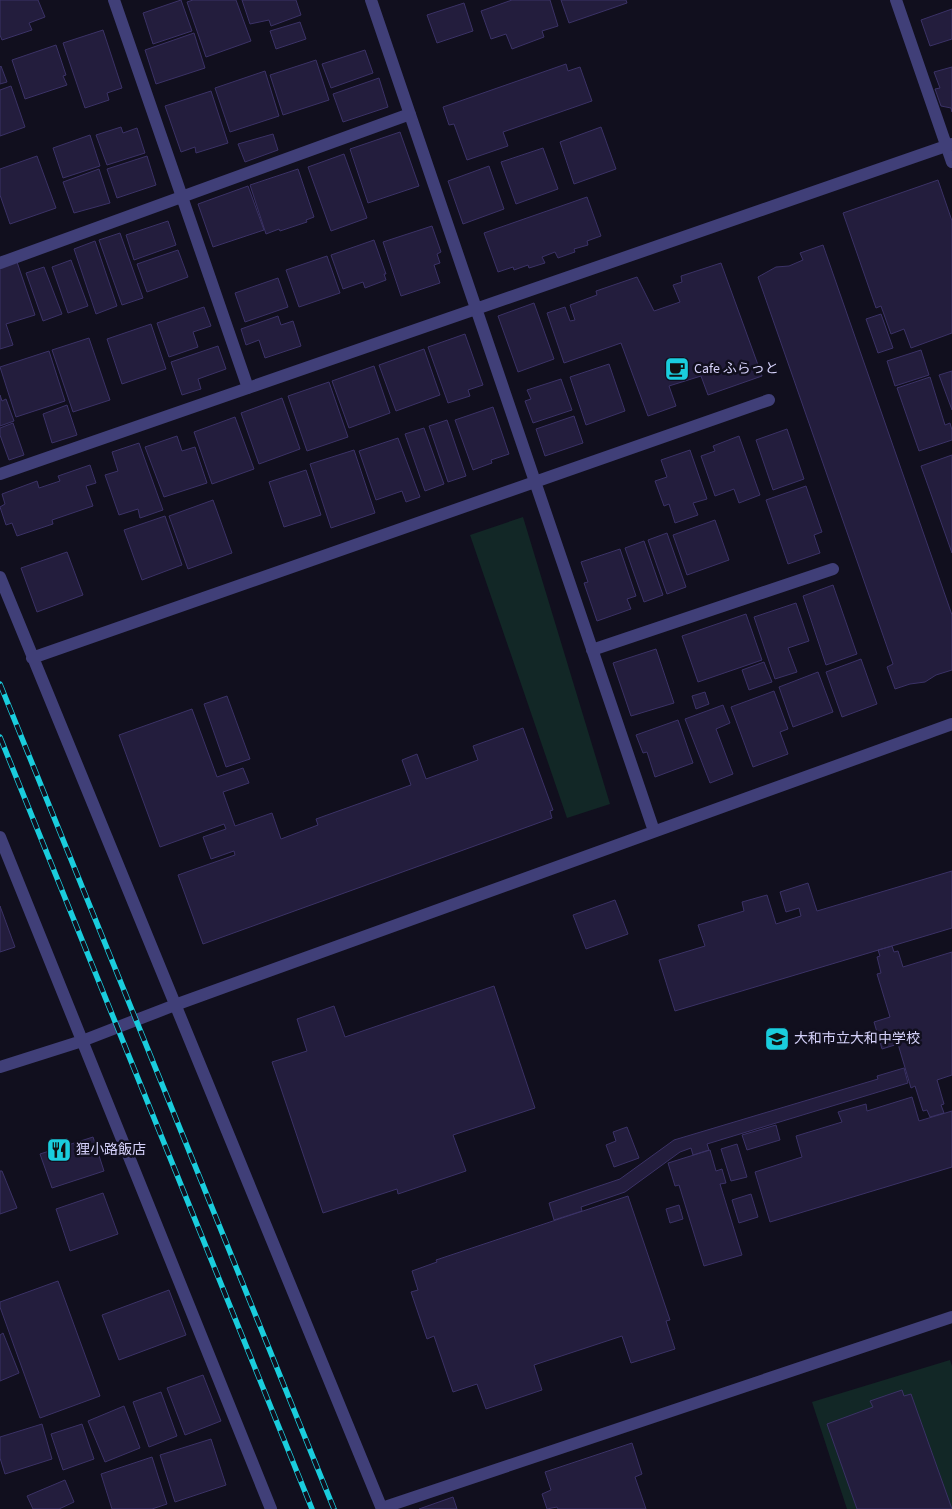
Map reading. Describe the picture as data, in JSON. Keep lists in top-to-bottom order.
{
  "places": {
    "cafe": ["Cafe ふらっと"],
    "school or university": ["大和市立大和中学校"],
    "restaurant": ["狸小路飯店"]
  }
}
